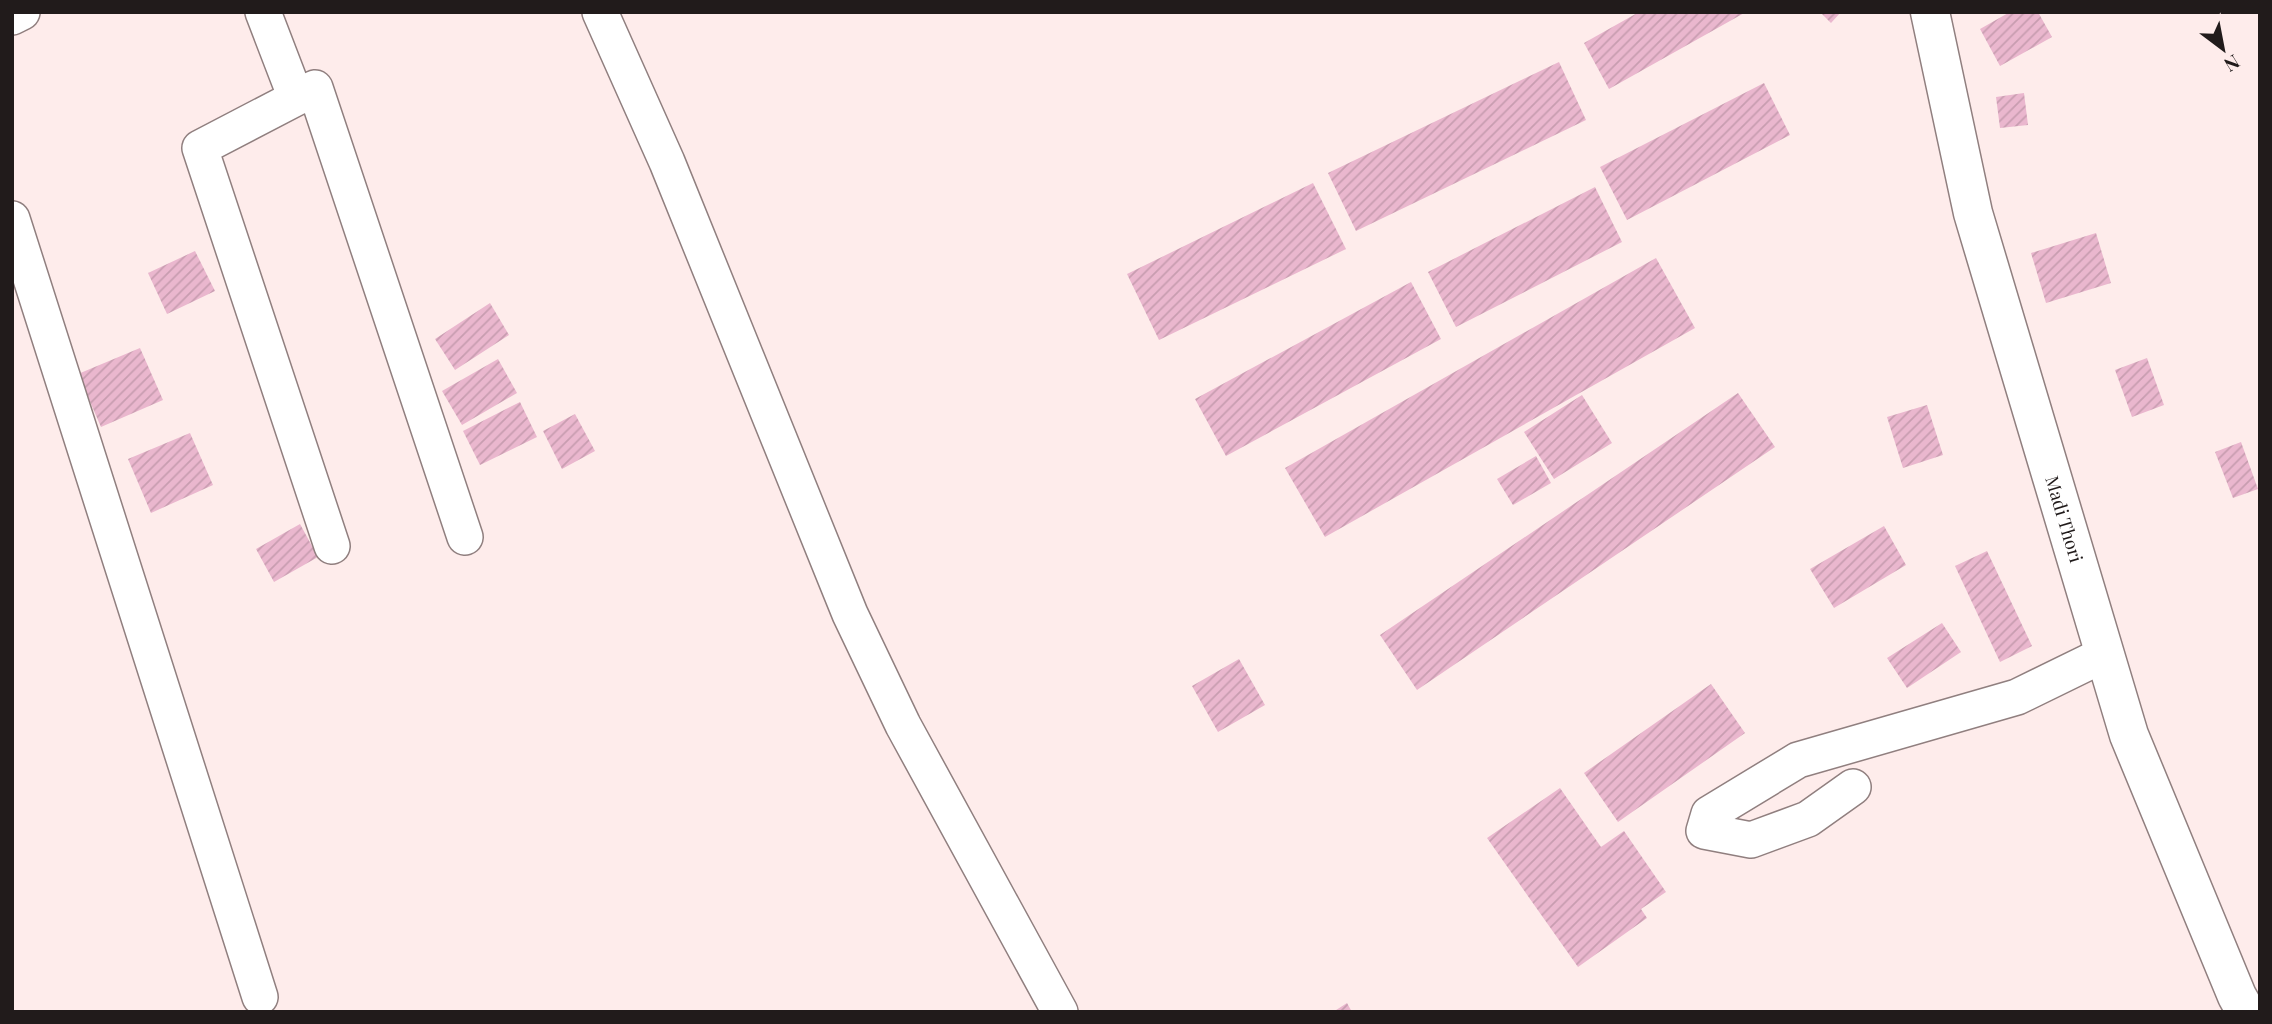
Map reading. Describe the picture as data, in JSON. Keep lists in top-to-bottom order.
{
  "streets": {
    "main road": ["Madi Thori"]
  },
  "north": "bottom right"
}
